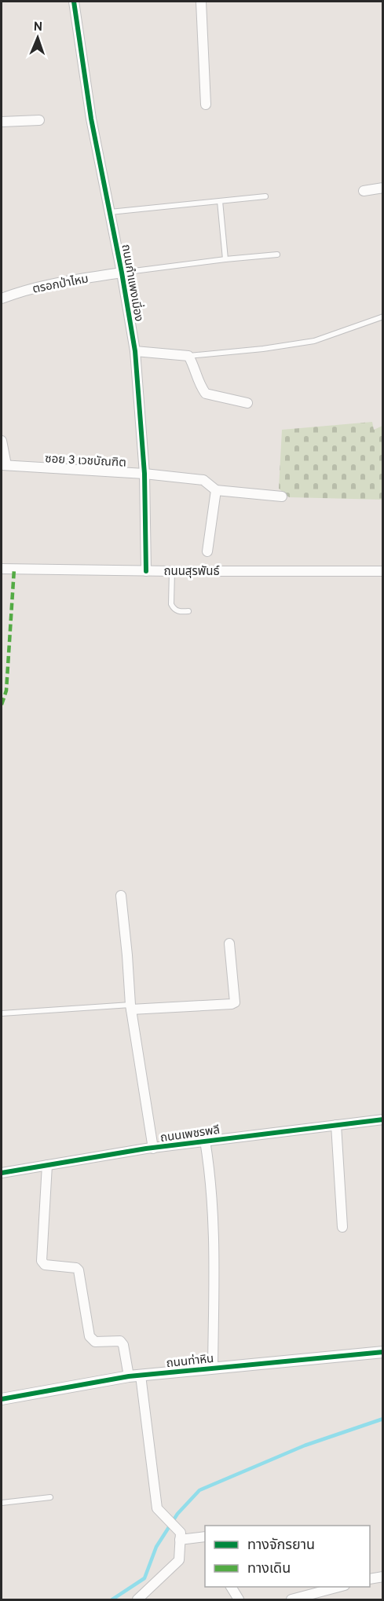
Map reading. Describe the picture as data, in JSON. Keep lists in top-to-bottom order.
{
  "streets": {
    "street": [
      "ถนนกำแพงเมี่อง",
      "ตรอกป่าไหม",
      "ซอย 3 เวชบัณฑิต",
      "ถนนสุรพันธ์",
      "ถนนเพชรพลี",
      "ถนนท่าหิน"
    ]
  },
  "crossings": [
    ["ถนนกำแพงเมี่อง", "ตรอกป่าไหม"],
    ["ถนนกำแพงเมี่อง", "ซอย 3 เวชบัณฑิต"],
    ["ถนนกำแพงเมี่อง", "ถนนสุรพันธ์"]
  ],
  "legend": ["ทางจักรยาน", "ทางเดิน"],
  "north": "top"
}
